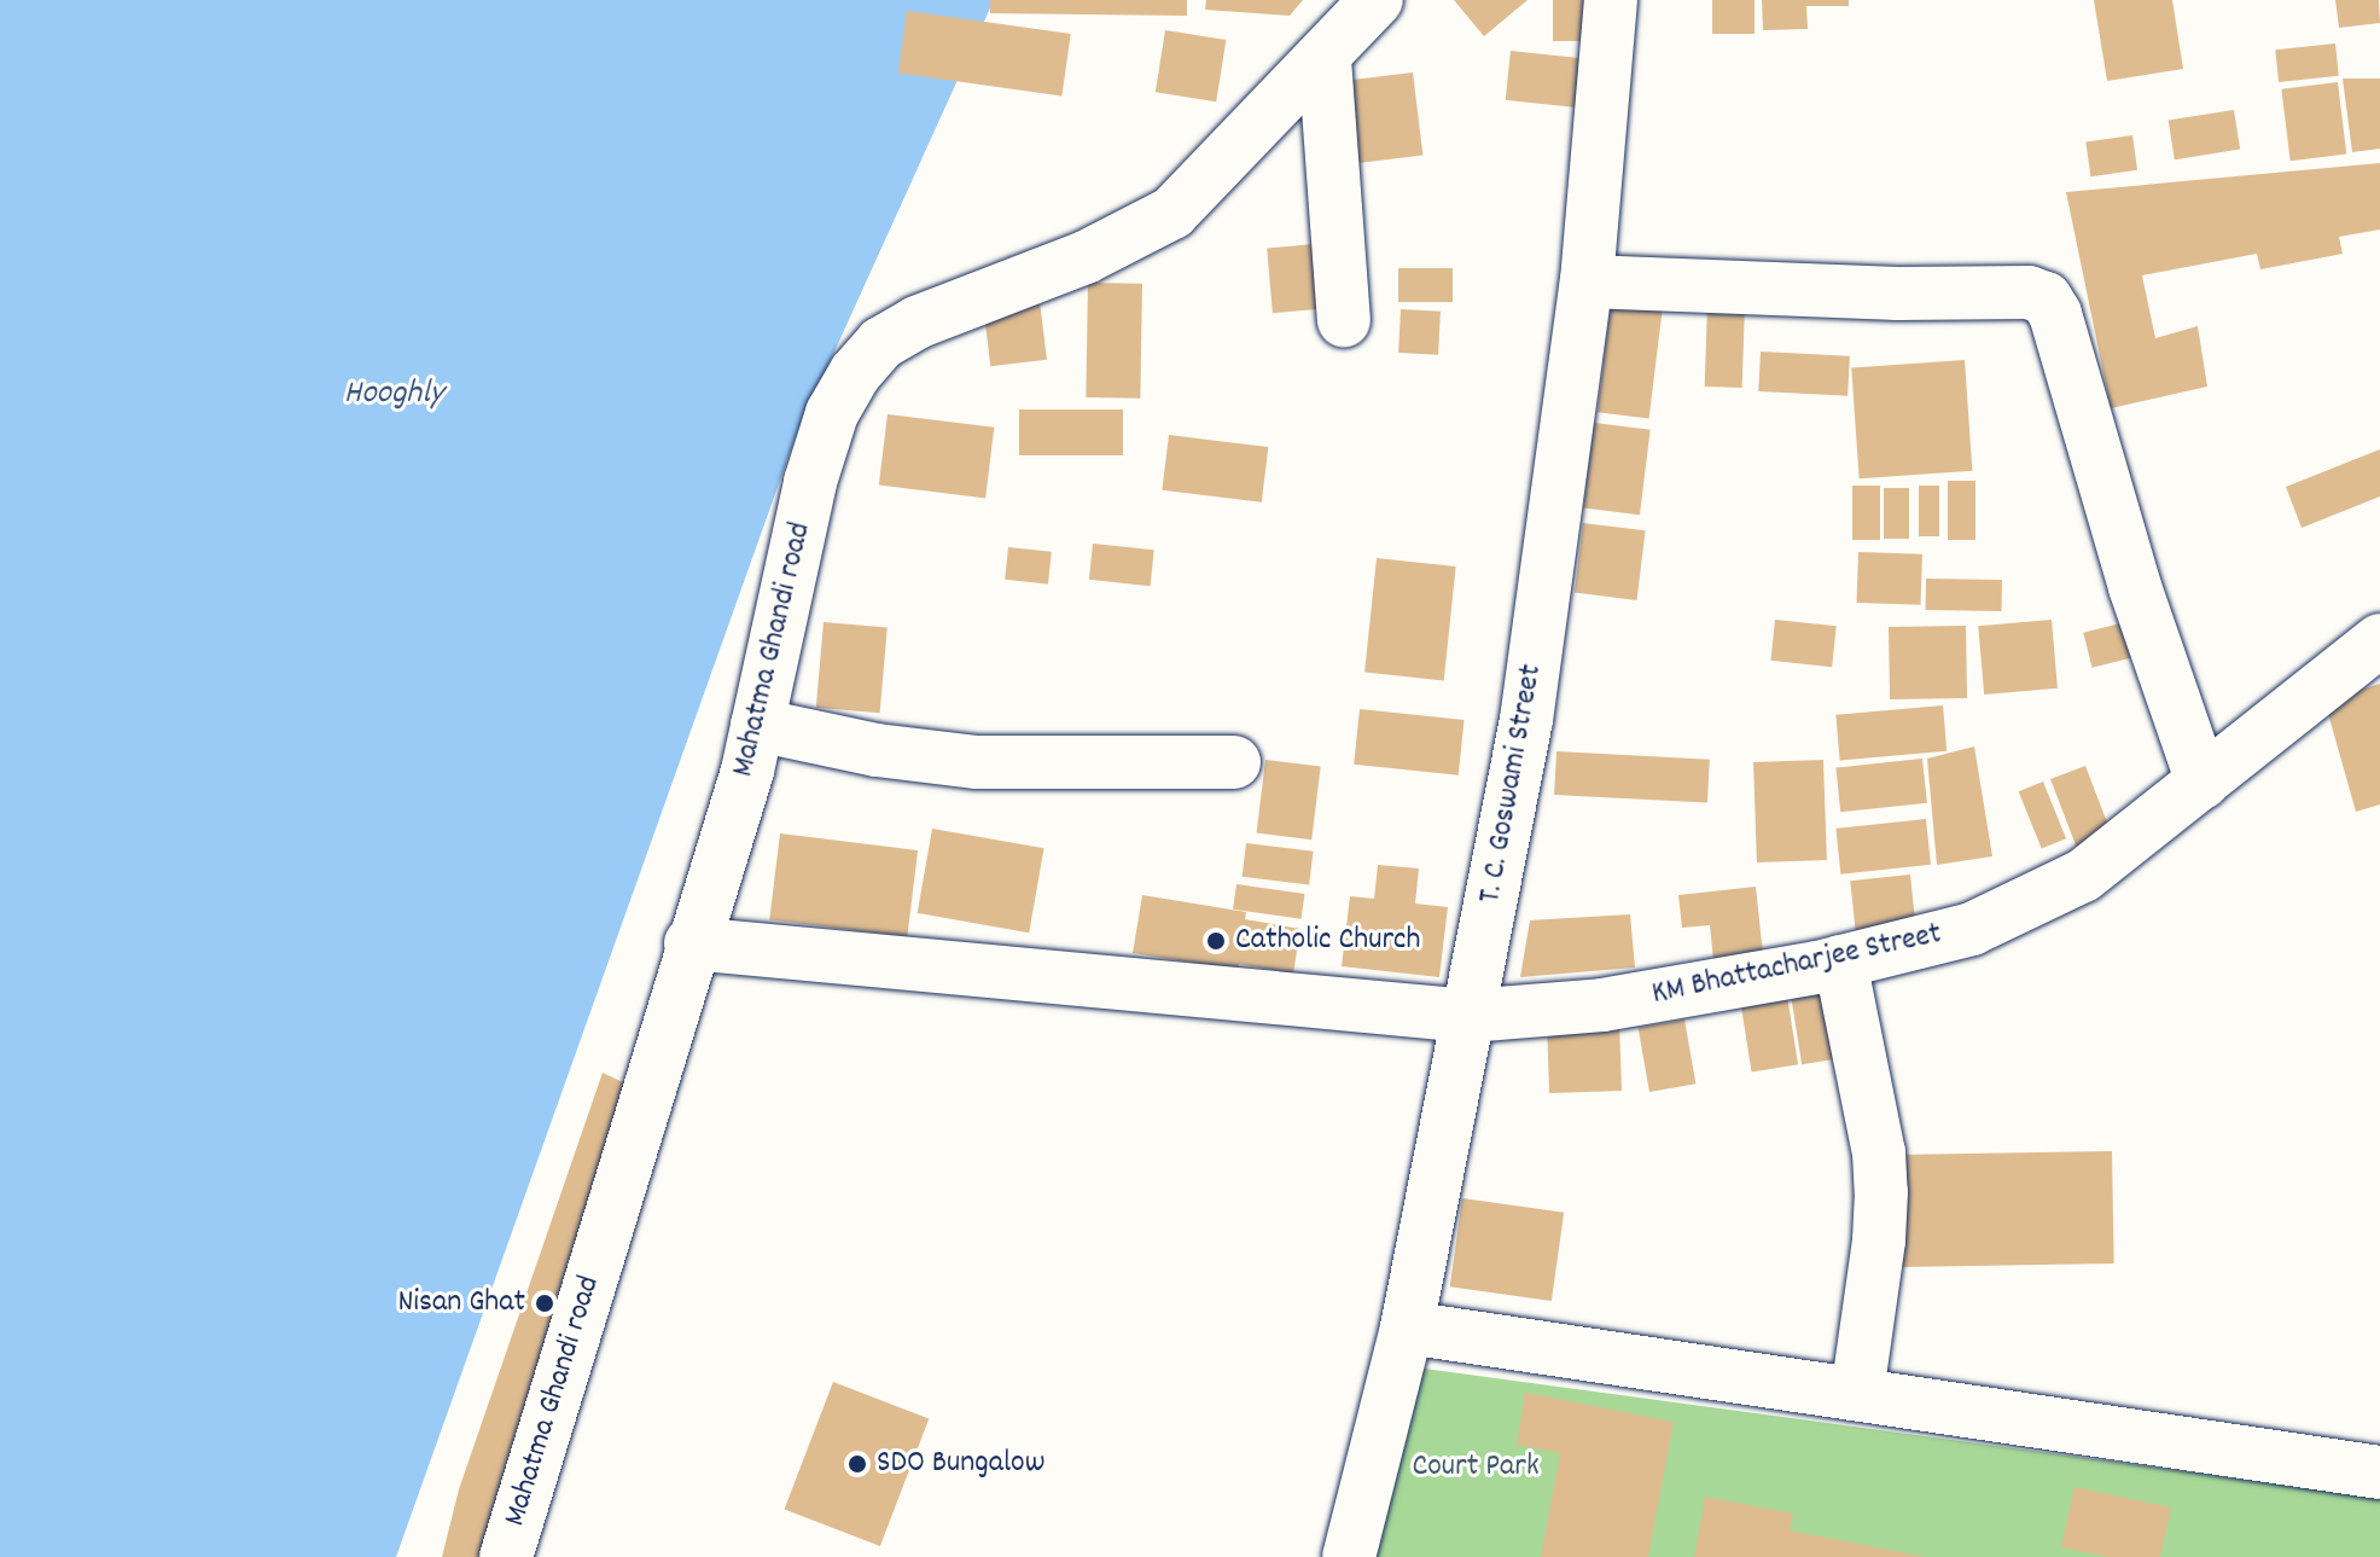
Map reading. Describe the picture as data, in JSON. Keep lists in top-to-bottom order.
{
  "streets": {
    "street": ["Mahatma Ghandi road", "T. C. Goswami Street", "KM Bhattacharjee Street"]
  },
  "crossings": [
    ["Mahatma Ghandi road", "KM Bhattacharjee Street"],
    ["T. C. Goswami Street", "KM Bhattacharjee Street"]
  ],
  "water": ["Hooghly"],
  "parks": ["Court Park"],
  "places": ["Catholic Church", "Nisan Ghat", "SDO Bungalow"]
}
